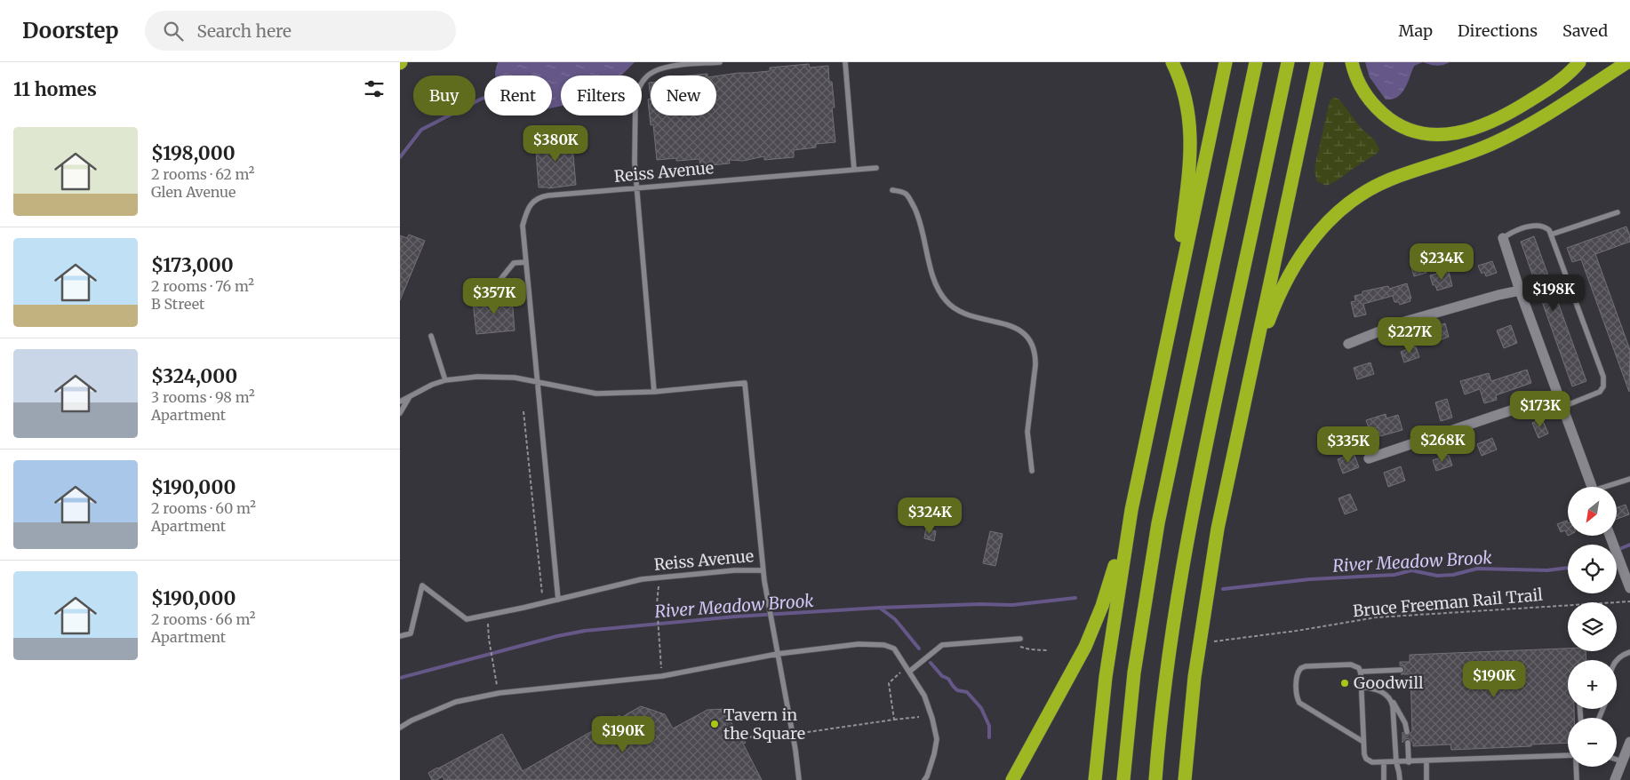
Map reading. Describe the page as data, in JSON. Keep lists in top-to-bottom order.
{
  "streets": {
    "lane": ["Reiss Avenue"],
    "path": ["Bruce Freeman Rail Trail"]
  },
  "water": ["River Meadow Brook"],
  "places": ["Goodwill", "Tavern in the Square"],
  "north": "bottom left",
  "page": {
    "header": "Doorstep",
    "search": "Search here",
    "nav": ["Map", "Directions", "Saved"],
    "heading": "11 homes",
    "chip": [
      "Buy",
      "Rent",
      "Filters",
      "New"
    ],
    "list": [
      {
        "name": "$198,000",
        "note": "2 rooms · 62 m² · Glen Avenue"
      },
      {
        "name": "$173,000",
        "note": "2 rooms · 76 m² · B Street"
      },
      {
        "name": "$324,000",
        "note": "3 rooms · 98 m² · Apartment"
      },
      {
        "name": "$190,000",
        "note": "2 rooms · 60 m² · Apartment"
      },
      {
        "name": "$190,000",
        "note": "2 rooms · 66 m² · Apartment"
      }
    ],
    "price": [
      "$380K",
      "$234K",
      "$198K",
      "$357K",
      "$227K",
      "$173K",
      "$268K",
      "$335K",
      "$324K",
      "$190K",
      "$190K"
    ],
    "map_buttons": ["+", "−"]
  }
}
